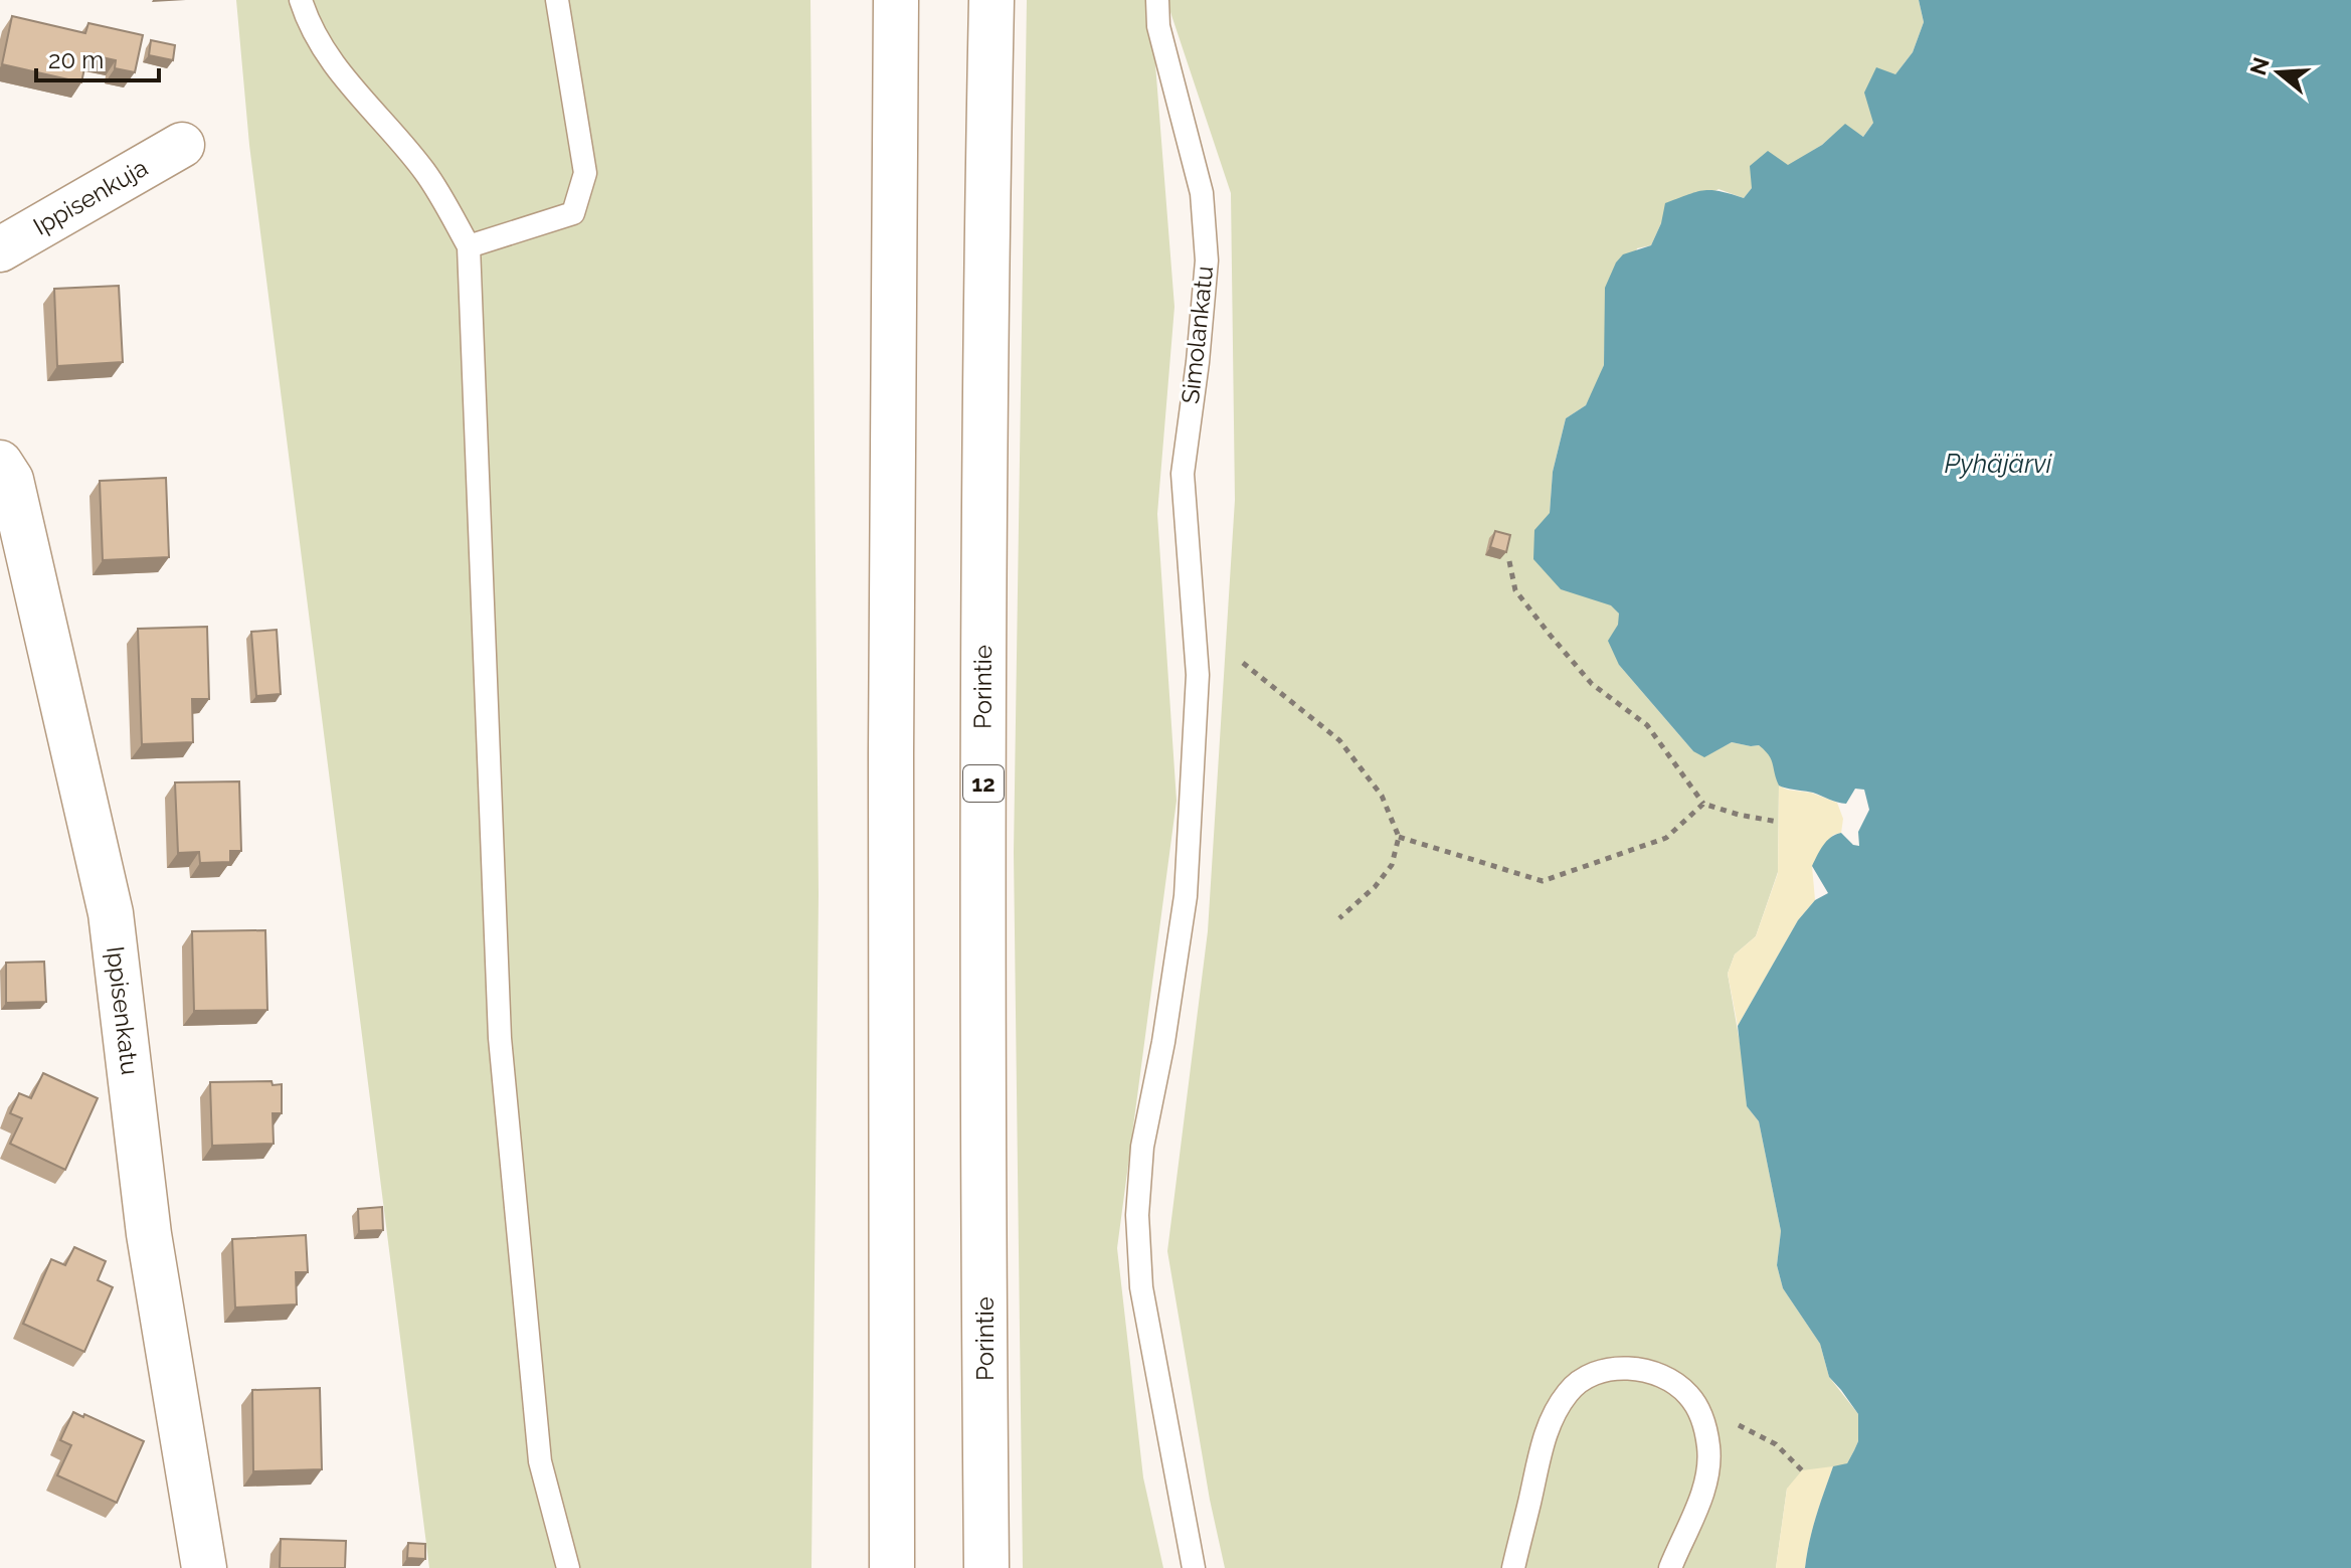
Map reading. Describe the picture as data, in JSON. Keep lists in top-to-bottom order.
{
  "streets": {
    "main road": [
      "Ippisenkuja",
      "Porintie",
      "12",
      "Ippisenkatu"
    ],
    "lane": ["Simolankatu"]
  },
  "water": ["Pyhäjärvi"],
  "scale_bar": "20 m",
  "north": "left"
}
